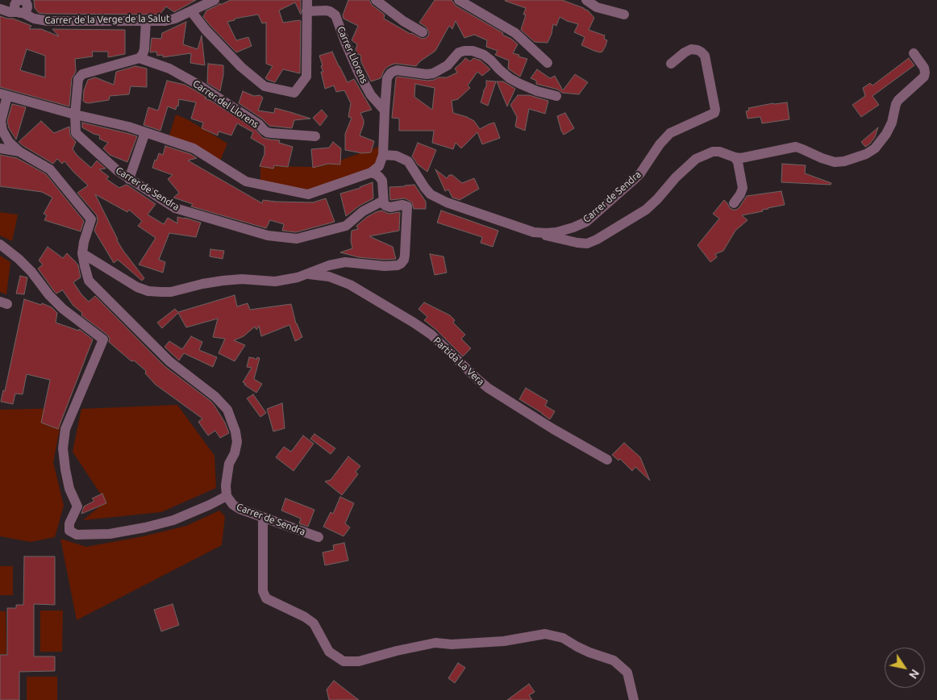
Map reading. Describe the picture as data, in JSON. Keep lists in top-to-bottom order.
{
  "streets": {
    "street": [
      "Carrer de la Verge de la Salut",
      "Carrer Llorens",
      "Carrer del Llorens",
      "Carrer de Sendra",
      "Partida La Vera"
    ]
  },
  "north": "bottom right"
}
